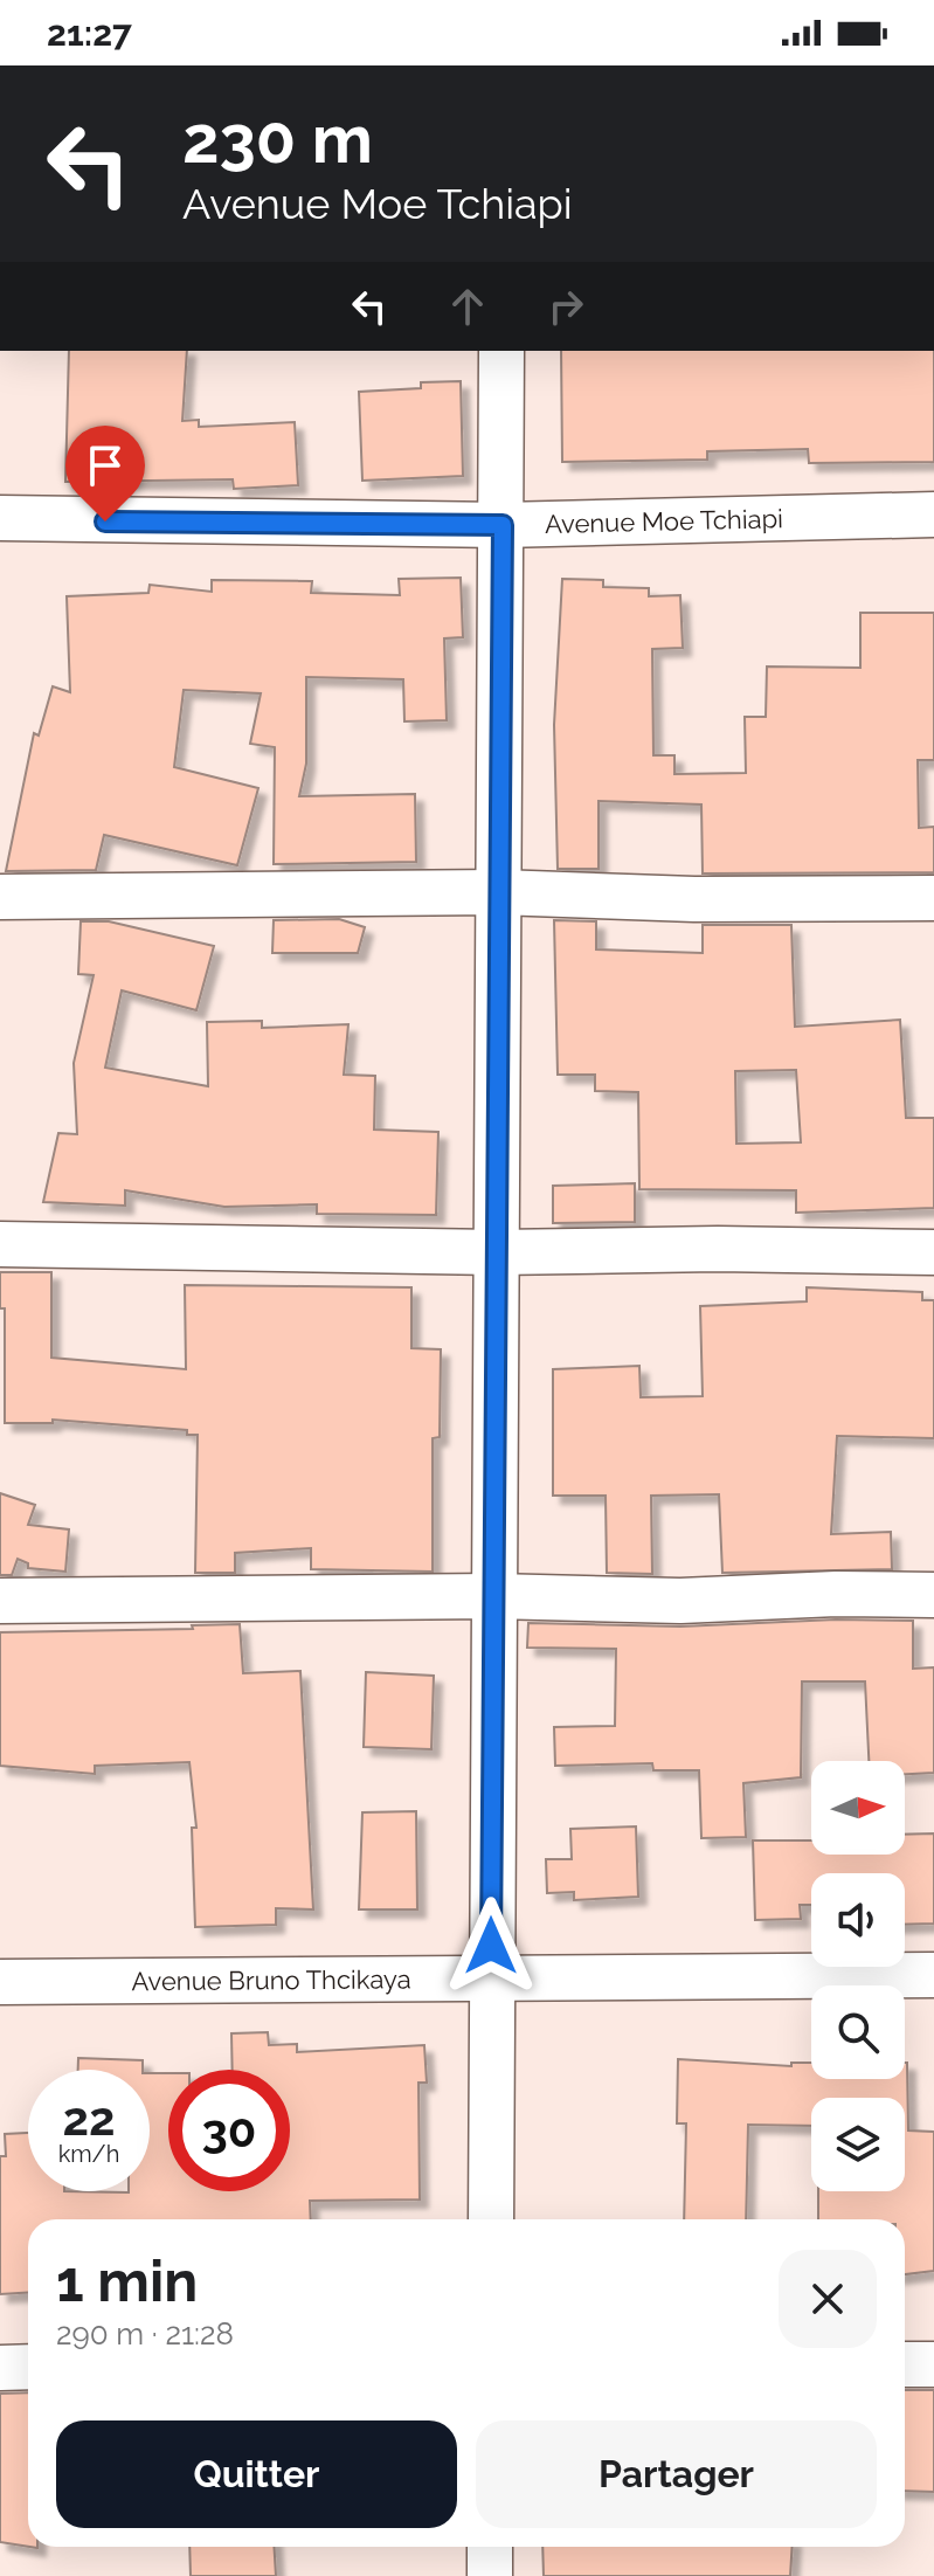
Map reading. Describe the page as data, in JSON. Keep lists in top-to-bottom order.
{
  "streets": {
    "street": ["Avenue Moe Tchiapi", "Avenue Bruno Thcikaya"]
  },
  "north": "right",
  "page": {
    "status": "21:27",
    "turn": ["230 m", "Avenue Moe Tchiapi"],
    "speed": "22 km/h",
    "limit": "30",
    "heading": ["1 min", "290 m · 21:28"],
    "buttons": ["Quitter", "Partager"]
  }
}
